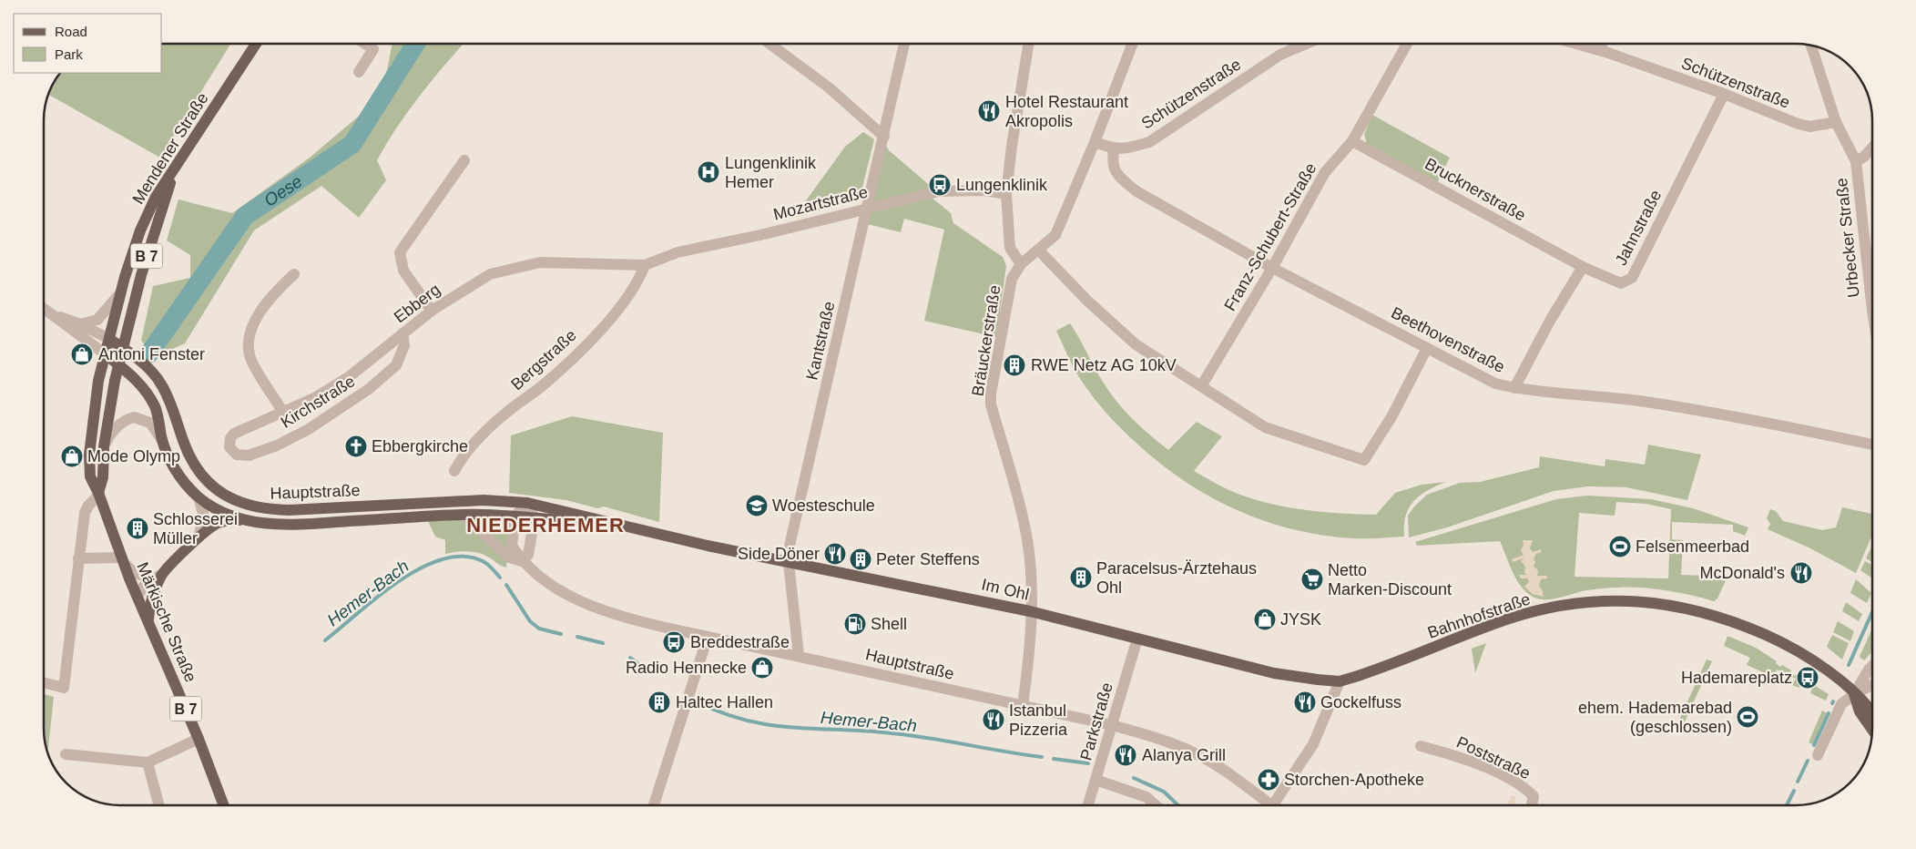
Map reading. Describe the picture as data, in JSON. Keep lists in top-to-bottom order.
{
  "streets": {
    "main road": [
      "Mendener Straße",
      "B 7",
      "Hauptstraße",
      "Im Ohl",
      "Bahnhofstraße",
      "Märkische Straße"
    ],
    "street": [
      "Schützenstraße",
      "Brucknerstraße",
      "Mozartstraße",
      "Jahnstraße",
      "Franz-Schubert-Straße",
      "Urbecker Straße",
      "Ebberg",
      "Beethovenstraße",
      "Kantstraße",
      "Bräuckerstraße",
      "Bergstraße",
      "Kirchstraße",
      "Parkstraße",
      "Poststraße"
    ]
  },
  "crossings": [
    ["Schützenstraße", "Jahnstraße"],
    ["Schützenstraße", "Urbecker Straße"],
    ["Schützenstraße", "Beethovenstraße"],
    ["Schützenstraße", "Bräuckerstraße"],
    ["Mendener Straße", "B 7"],
    ["Mendener Straße", "Hauptstraße"],
    ["Mendener Straße", "Märkische Straße"],
    ["Brucknerstraße", "Jahnstraße"],
    ["Brucknerstraße", "Franz-Schubert-Straße"],
    ["Mozartstraße", "Ebberg"],
    ["Mozartstraße", "Kantstraße"],
    ["Mozartstraße", "Bergstraße"],
    ["Franz-Schubert-Straße", "Beethovenstraße"],
    ["B 7", "Hauptstraße"],
    ["B 7", "Märkische Straße"],
    ["Ebberg", "Bergstraße"],
    ["Ebberg", "Kirchstraße"],
    ["Kantstraße", "Hauptstraße"],
    ["Kantstraße", "Im Ohl"],
    ["Bräuckerstraße", "Hauptstraße"],
    ["Bräuckerstraße", "Im Ohl"],
    ["Hauptstraße", "Im Ohl"],
    ["Hauptstraße", "Märkische Straße"],
    ["Hauptstraße", "Parkstraße"],
    ["Im Ohl", "Bahnhofstraße"],
    ["Im Ohl", "Parkstraße"]
  ],
  "districts": ["NIEDERHEMER"],
  "water": ["Oese", "Hemer-Bach"],
  "places": {
    "restaurant": [
      "Hotel Restaurant Akropolis",
      "Side Döner",
      "McDonald's",
      "Gockelfuss",
      "Istanbul Pizzeria",
      "Alanya Grill"
    ],
    "hospital": ["Lungenklinik Hemer"],
    "bus stop": ["Lungenklinik", "Breddestraße", "Hademareplatz"],
    "shop": [
      "Antoni Fenster",
      "Mode Olymp",
      "JYSK",
      "Radio Hennecke"
    ],
    "building": [
      "RWE Netz AG 10kV",
      "Schlosserei Müller",
      "Peter Steffens",
      "Paracelsus-Ärztehaus Ohl",
      "Haltec Hallen"
    ],
    "church": ["Ebbergkirche"],
    "school or university": ["Woesteschule"],
    "sports": ["Felsenmeerbad", "ehem. Hademarebad (geschlossen)"],
    "supermarket": ["Netto Marken-Discount"],
    "fuel station": ["Shell"],
    "pharmacy": ["Storchen-Apotheke"]
  },
  "legend": ["Road", "Park"]
}
